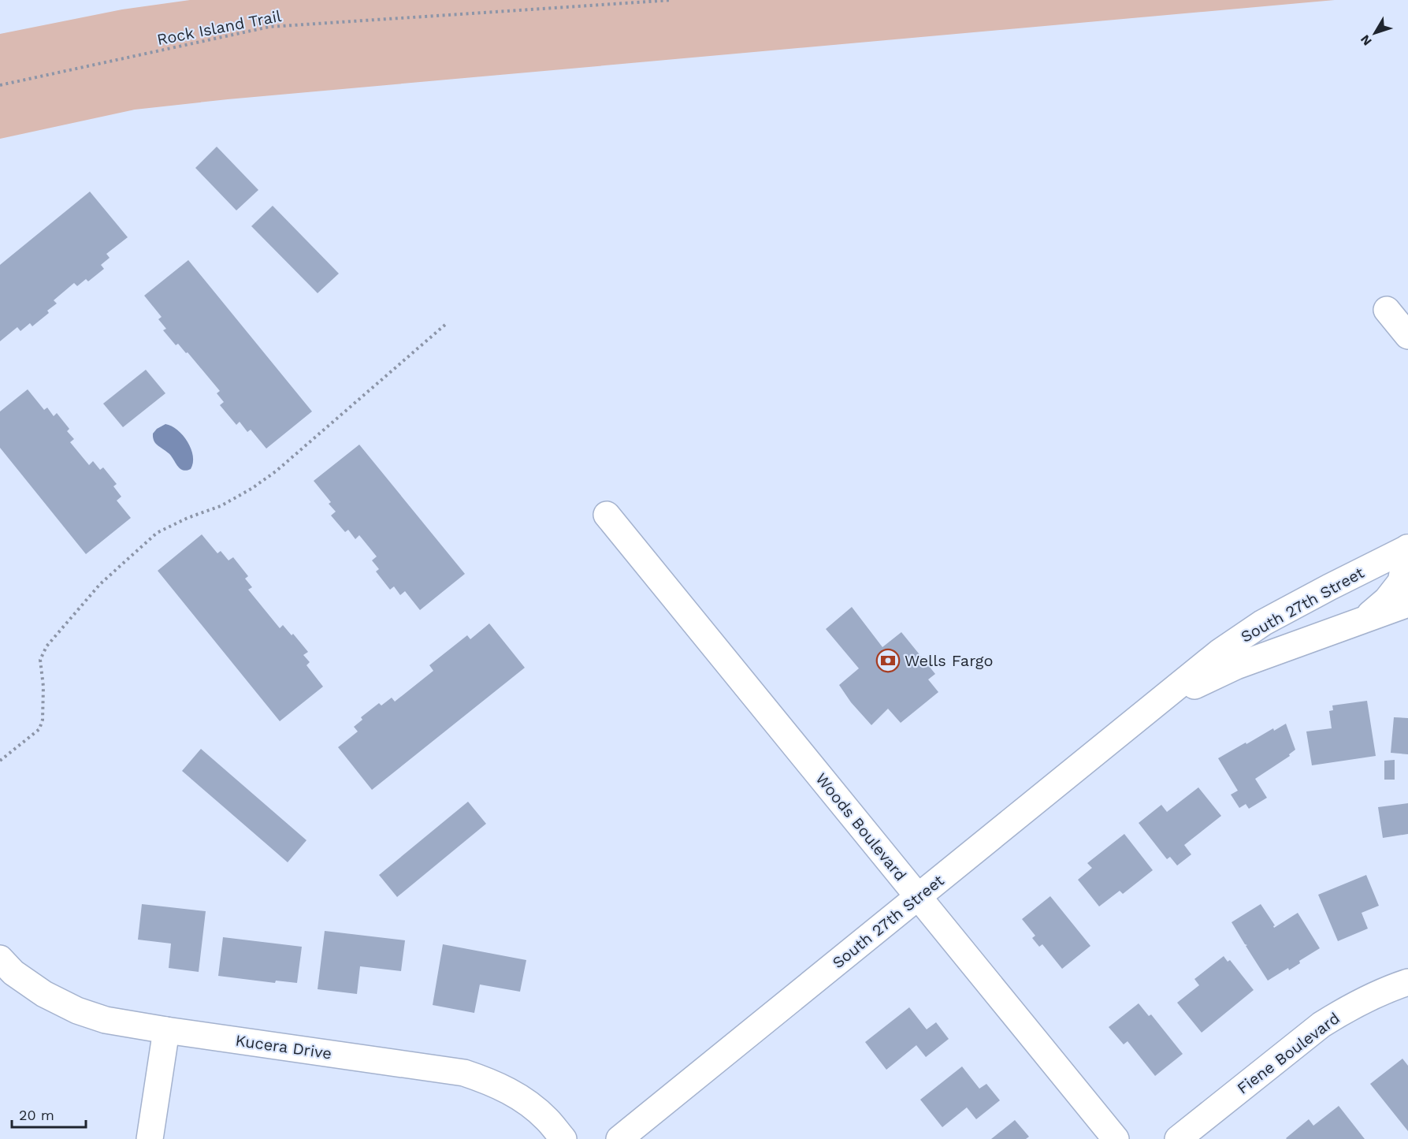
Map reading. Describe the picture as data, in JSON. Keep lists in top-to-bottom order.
{
  "streets": {
    "street": [
      "South 27th Street",
      "Woods Boulevard",
      "Kucera Drive",
      "Fiene Boulevard"
    ],
    "path": ["Rock Island Trail"]
  },
  "crossings": [
    ["South 27th Street", "Woods Boulevard"]
  ],
  "places": {
    "bank": ["Wells Fargo"]
  },
  "scale_bar": "20 m",
  "north": "bottom left"
}
